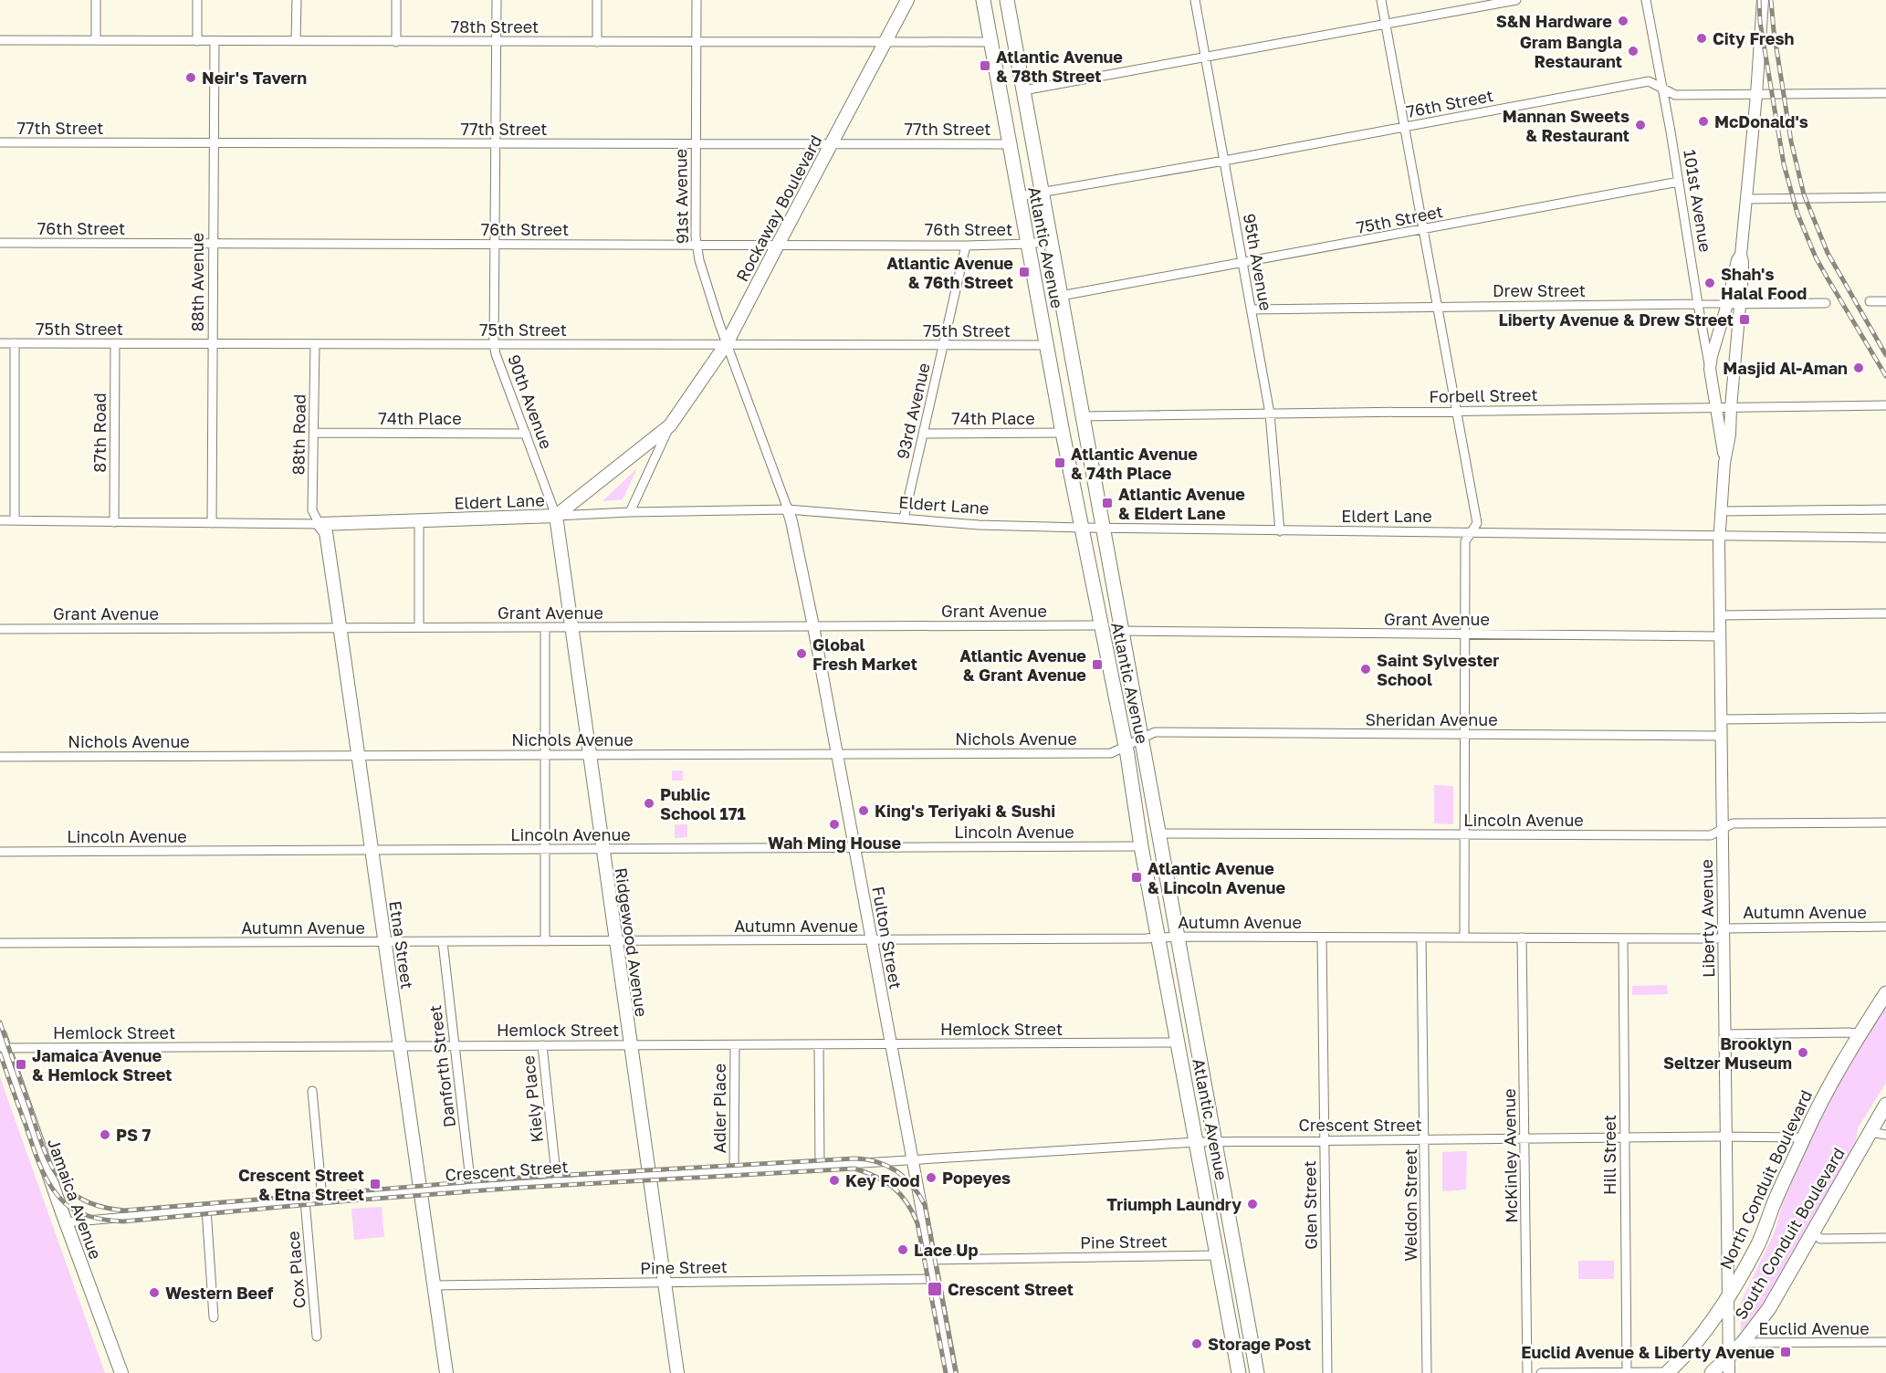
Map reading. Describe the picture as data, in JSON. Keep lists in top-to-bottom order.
{
  "streets": {
    "main road": [
      "Rockaway Boulevard",
      "Atlantic Avenue",
      "Eldert Lane",
      "Ridgewood Avenue",
      "Etna Street",
      "North Conduit Boulevard",
      "Jamaica Avenue",
      "South Conduit Boulevard"
    ],
    "street": [
      "78th Street",
      "76th Street",
      "77th Street",
      "91st Avenue",
      "101st Avenue",
      "75th Street",
      "95th Avenue",
      "88th Avenue",
      "Drew Street",
      "Forbell Street",
      "90th Avenue",
      "93rd Avenue",
      "74th Place",
      "87th Road",
      "88th Road",
      "Grant Avenue",
      "Sheridan Avenue",
      "Nichols Avenue",
      "Lincoln Avenue",
      "Autumn Avenue",
      "Liberty Avenue",
      "Fulton Street",
      "Hemlock Street",
      "Danforth Street",
      "Kiely Place",
      "Adler Place",
      "Crescent Street",
      "Hill Street",
      "McKinley Avenue",
      "Glen Street",
      "Weldon Street",
      "Pine Street",
      "Cox Place",
      "Euclid Avenue"
    ]
  },
  "crossings": [
    ["78th Street", "91st Avenue"],
    ["78th Street", "Rockaway Boulevard"],
    ["78th Street", "Atlantic Avenue"],
    ["78th Street", "88th Avenue"],
    ["78th Street", "90th Avenue"],
    ["76th Street", "91st Avenue"],
    ["76th Street", "101st Avenue"],
    ["76th Street", "Rockaway Boulevard"],
    ["76th Street", "Atlantic Avenue"],
    ["76th Street", "95th Avenue"],
    ["76th Street", "88th Avenue"],
    ["76th Street", "90th Avenue"],
    ["76th Street", "93rd Avenue"],
    ["76th Street", "Liberty Avenue"],
    ["77th Street", "91st Avenue"],
    ["77th Street", "Rockaway Boulevard"],
    ["77th Street", "Atlantic Avenue"],
    ["77th Street", "88th Avenue"],
    ["77th Street", "90th Avenue"],
    ["91st Avenue", "Rockaway Boulevard"],
    ["91st Avenue", "75th Street"],
    ["91st Avenue", "Eldert Lane"],
    ["91st Avenue", "Fulton Street"],
    ["101st Avenue", "75th Street"],
    ["101st Avenue", "Drew Street"],
    ["101st Avenue", "Forbell Street"],
    ["101st Avenue", "Liberty Avenue"],
    ["Rockaway Boulevard", "75th Street"],
    ["Rockaway Boulevard", "90th Avenue"],
    ["Rockaway Boulevard", "Eldert Lane"],
    ["Rockaway Boulevard", "Ridgewood Avenue"],
    ["75th Street", "Atlantic Avenue"],
    ["75th Street", "95th Avenue"],
    ["75th Street", "88th Avenue"],
    ["75th Street", "90th Avenue"],
    ["75th Street", "93rd Avenue"],
    ["75th Street", "87th Road"],
    ["75th Street", "88th Road"],
    ["Atlantic Avenue", "Forbell Street"],
    ["Atlantic Avenue", "74th Place"],
    ["Atlantic Avenue", "Eldert Lane"],
    ["Atlantic Avenue", "Grant Avenue"],
    ["Atlantic Avenue", "Sheridan Avenue"],
    ["Atlantic Avenue", "Nichols Avenue"],
    ["Atlantic Avenue", "Lincoln Avenue"],
    ["Atlantic Avenue", "Autumn Avenue"],
    ["Atlantic Avenue", "Hemlock Street"],
    ["Atlantic Avenue", "Crescent Street"],
    ["Atlantic Avenue", "Pine Street"],
    ["95th Avenue", "Drew Street"],
    ["95th Avenue", "Forbell Street"],
    ["95th Avenue", "Eldert Lane"],
    ["88th Avenue", "Eldert Lane"],
    ["Drew Street", "Liberty Avenue"],
    ["Forbell Street", "Liberty Avenue"],
    ["90th Avenue", "74th Place"],
    ["90th Avenue", "Eldert Lane"],
    ["90th Avenue", "Ridgewood Avenue"],
    ["93rd Avenue", "74th Place"],
    ["93rd Avenue", "Eldert Lane"],
    ["74th Place", "88th Road"],
    ["87th Road", "Eldert Lane"],
    ["88th Road", "Eldert Lane"],
    ["88th Road", "Etna Street"],
    ["Eldert Lane", "Liberty Avenue"],
    ["Eldert Lane", "Fulton Street"],
    ["Eldert Lane", "Ridgewood Avenue"],
    ["Eldert Lane", "Etna Street"],
    ["Grant Avenue", "Liberty Avenue"],
    ["Grant Avenue", "Fulton Street"],
    ["Grant Avenue", "Ridgewood Avenue"],
    ["Grant Avenue", "Etna Street"],
    ["Sheridan Avenue", "Nichols Avenue"],
    ["Sheridan Avenue", "Liberty Avenue"],
    ["Nichols Avenue", "Fulton Street"],
    ["Nichols Avenue", "Ridgewood Avenue"],
    ["Nichols Avenue", "Etna Street"],
    ["Lincoln Avenue", "Liberty Avenue"],
    ["Lincoln Avenue", "Fulton Street"],
    ["Lincoln Avenue", "Ridgewood Avenue"],
    ["Lincoln Avenue", "Etna Street"],
    ["Autumn Avenue", "Liberty Avenue"],
    ["Autumn Avenue", "Fulton Street"],
    ["Autumn Avenue", "Ridgewood Avenue"],
    ["Autumn Avenue", "Etna Street"],
    ["Autumn Avenue", "Danforth Street"],
    ["Autumn Avenue", "Hill Street"],
    ["Autumn Avenue", "McKinley Avenue"],
    ["Autumn Avenue", "Glen Street"],
    ["Autumn Avenue", "Weldon Street"],
    ["Liberty Avenue", "Crescent Street"],
    ["Liberty Avenue", "North Conduit Boulevard"],
    ["Liberty Avenue", "South Conduit Boulevard"],
    ["Fulton Street", "Hemlock Street"],
    ["Fulton Street", "Crescent Street"],
    ["Fulton Street", "Pine Street"],
    ["Ridgewood Avenue", "Hemlock Street"],
    ["Ridgewood Avenue", "Crescent Street"],
    ["Ridgewood Avenue", "Pine Street"],
    ["Etna Street", "Hemlock Street"],
    ["Etna Street", "Crescent Street"],
    ["Etna Street", "Pine Street"],
    ["Hemlock Street", "Danforth Street"],
    ["Hemlock Street", "Kiely Place"],
    ["Hemlock Street", "Adler Place"],
    ["Hemlock Street", "Jamaica Avenue"],
    ["Danforth Street", "Crescent Street"],
    ["Kiely Place", "Crescent Street"],
    ["Adler Place", "Crescent Street"],
    ["Crescent Street", "Hill Street"],
    ["Crescent Street", "McKinley Avenue"],
    ["Crescent Street", "North Conduit Boulevard"],
    ["Crescent Street", "Jamaica Avenue"],
    ["Crescent Street", "Glen Street"],
    ["Crescent Street", "Weldon Street"],
    ["Crescent Street", "Cox Place"],
    ["South Conduit Boulevard", "Euclid Avenue"]
  ],
  "places": {
    "other": [
      "S&N Hardware",
      "City Fresh",
      "Gram Bangla Restaurant",
      "Neir's Tavern",
      "McDonald's",
      "Mannan Sweets & Restaurant",
      "Shah's Halal Food",
      "Masjid Al-Aman",
      "Global Fresh Market",
      "Saint Sylvester School",
      "Public School 171",
      "King's Teriyaki & Sushi",
      "Wah Ming House",
      "Brooklyn Seltzer Museum",
      "PS 7",
      "Popeyes",
      "Key Food",
      "Triumph Laundry",
      "Lace Up",
      "Western Beef",
      "Storage Post"
    ],
    "transit": [
      "Atlantic Avenue & 78th Street",
      "Atlantic Avenue & 76th Street",
      "Liberty Avenue & Drew Street",
      "Atlantic Avenue & 74th Place",
      "Atlantic Avenue & Eldert Lane",
      "Atlantic Avenue & Grant Avenue",
      "Atlantic Avenue & Lincoln Avenue",
      "Jamaica Avenue & Hemlock Street",
      "Crescent Street & Etna Street",
      "Crescent Street",
      "Euclid Avenue & Liberty Avenue"
    ]
  }
}
